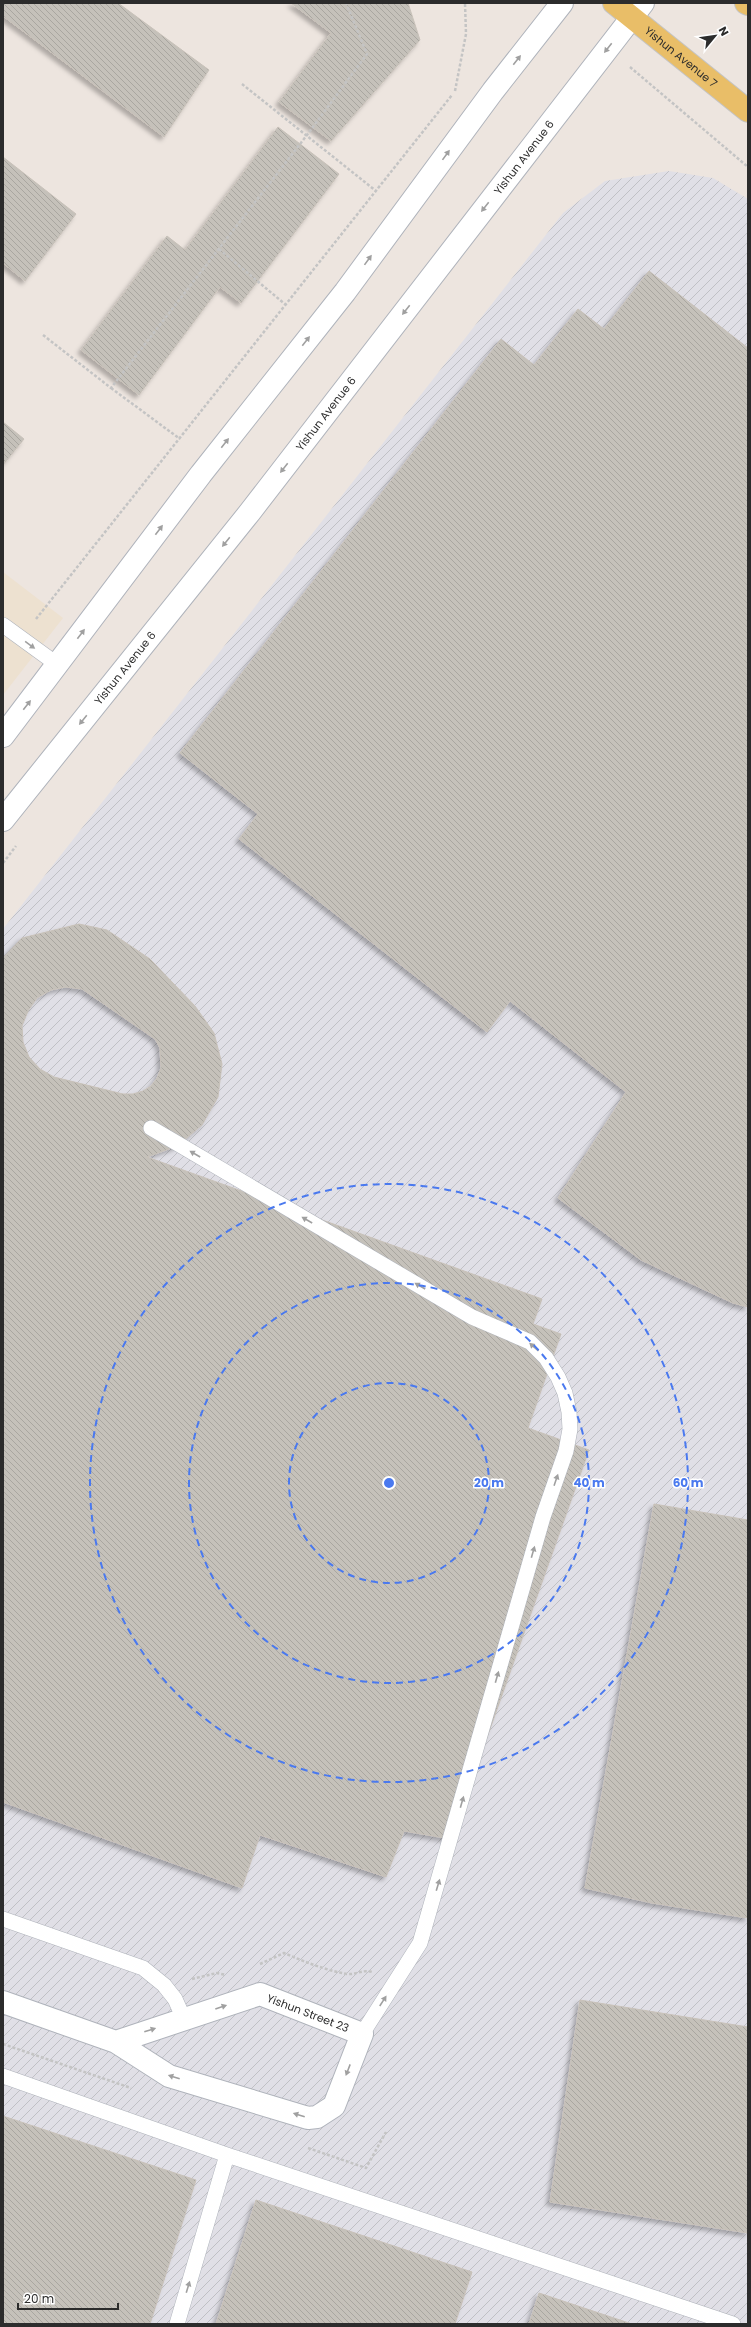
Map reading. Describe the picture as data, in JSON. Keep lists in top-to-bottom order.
{
  "streets": {
    "main road": ["Yishun Avenue 7", "Yishun Avenue 6", "Yishun Street 23"]
  },
  "crossings": [
    ["Yishun Avenue 7", "Yishun Avenue 6"]
  ],
  "scale_bar": "20 m",
  "north": "top right",
  "rings": ["20 m", "40 m", "60 m"]
}
